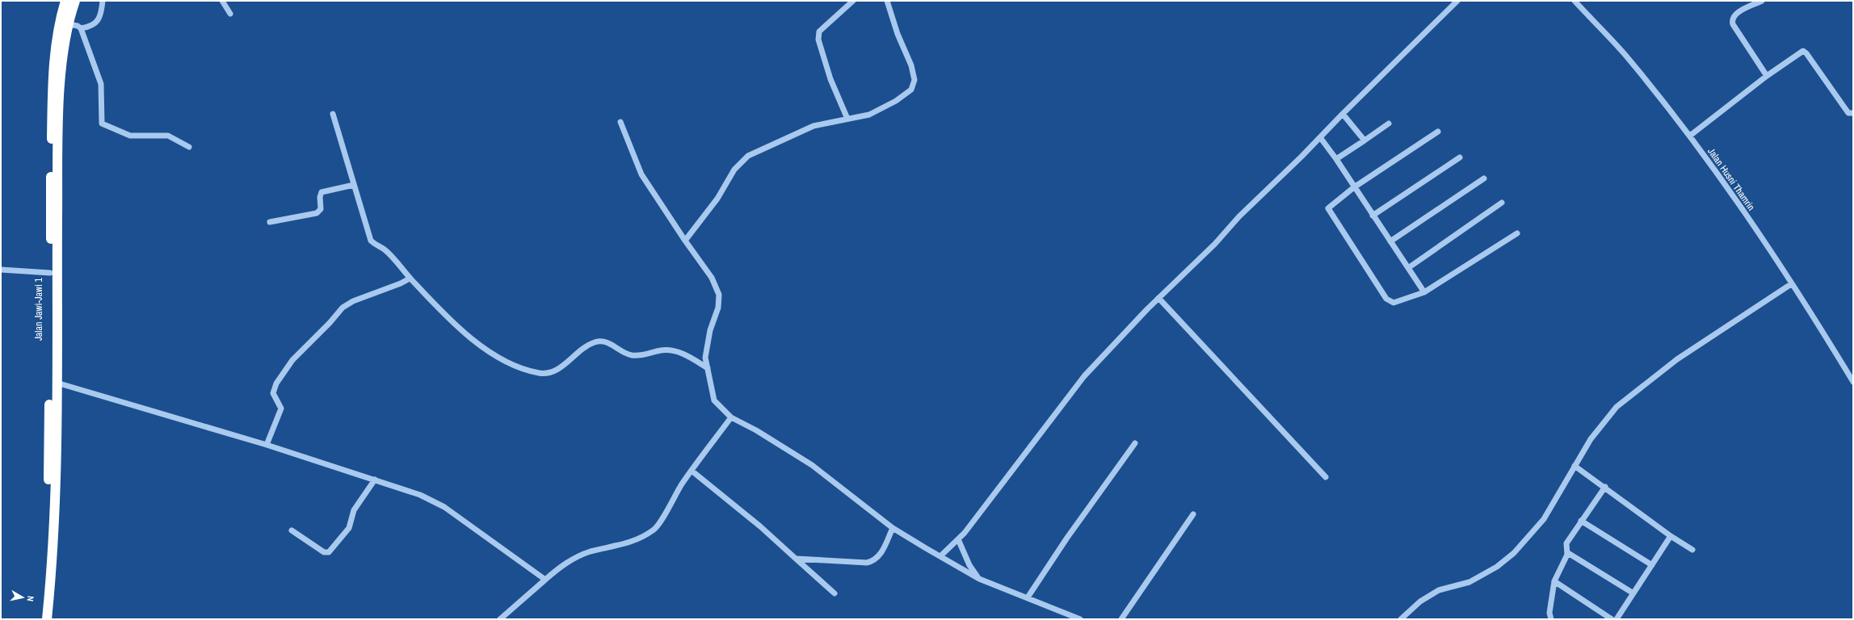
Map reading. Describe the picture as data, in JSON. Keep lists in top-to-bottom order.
{
  "streets": {
    "highway": ["Jalan Jawi-Jawi 1"],
    "street": ["Jalan Husni Thamrin"]
  },
  "north": "right"
}
